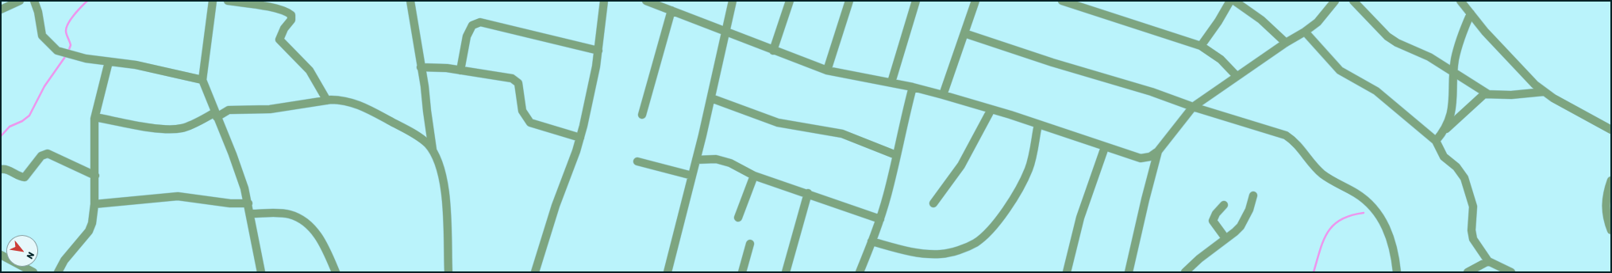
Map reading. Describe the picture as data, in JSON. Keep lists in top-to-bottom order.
{
  "north": "bottom right"
}
